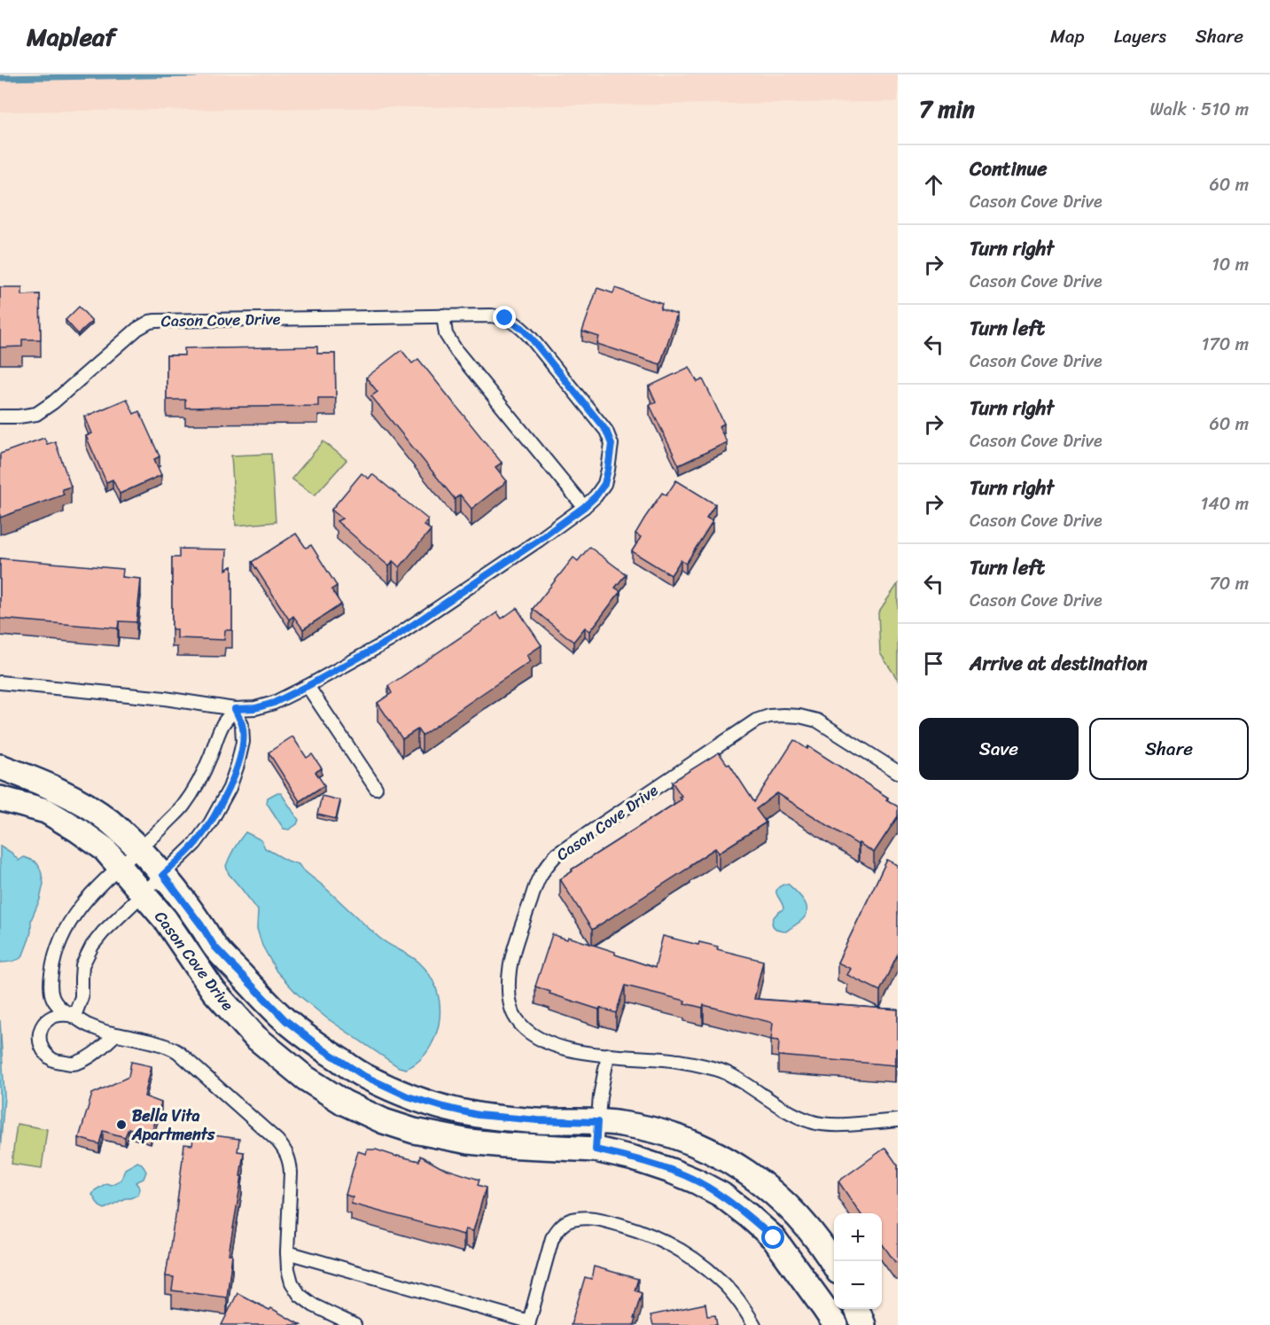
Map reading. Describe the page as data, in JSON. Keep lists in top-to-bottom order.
{
  "streets": {
    "street": ["Cason Cove Drive"]
  },
  "places": ["Bella Vita Apartments"],
  "page": {
    "header": "Mapleaf",
    "nav": ["Map", "Layers", "Share"],
    "heading": ["7 min", "Walk · 510 m"],
    "list": [
      ["Continue", "Cason Cove Drive", "60 m"],
      ["Turn right", "Cason Cove Drive", "10 m"],
      ["Turn left", "Cason Cove Drive", "170 m"],
      ["Turn right", "Cason Cove Drive", "60 m"],
      ["Turn right", "Cason Cove Drive", "140 m"],
      ["Turn left", "Cason Cove Drive", "70 m"],
      "Arrive at destination"
    ],
    "buttons": ["Save", "Share"],
    "map_buttons": ["+", "−"]
  }
}
